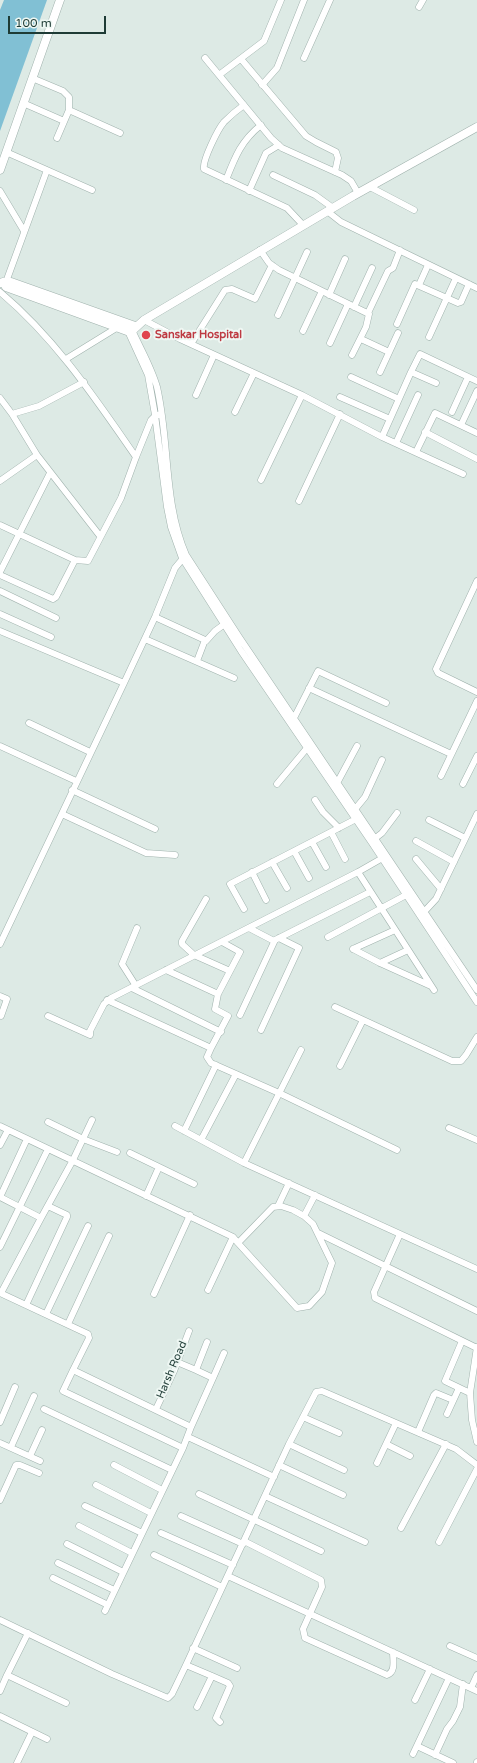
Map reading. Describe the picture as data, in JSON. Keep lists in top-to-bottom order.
{
  "streets": {
    "street": ["Harsh Road"]
  },
  "places": ["Sanskar Hospital"],
  "scale_bar": "100 m"
}
